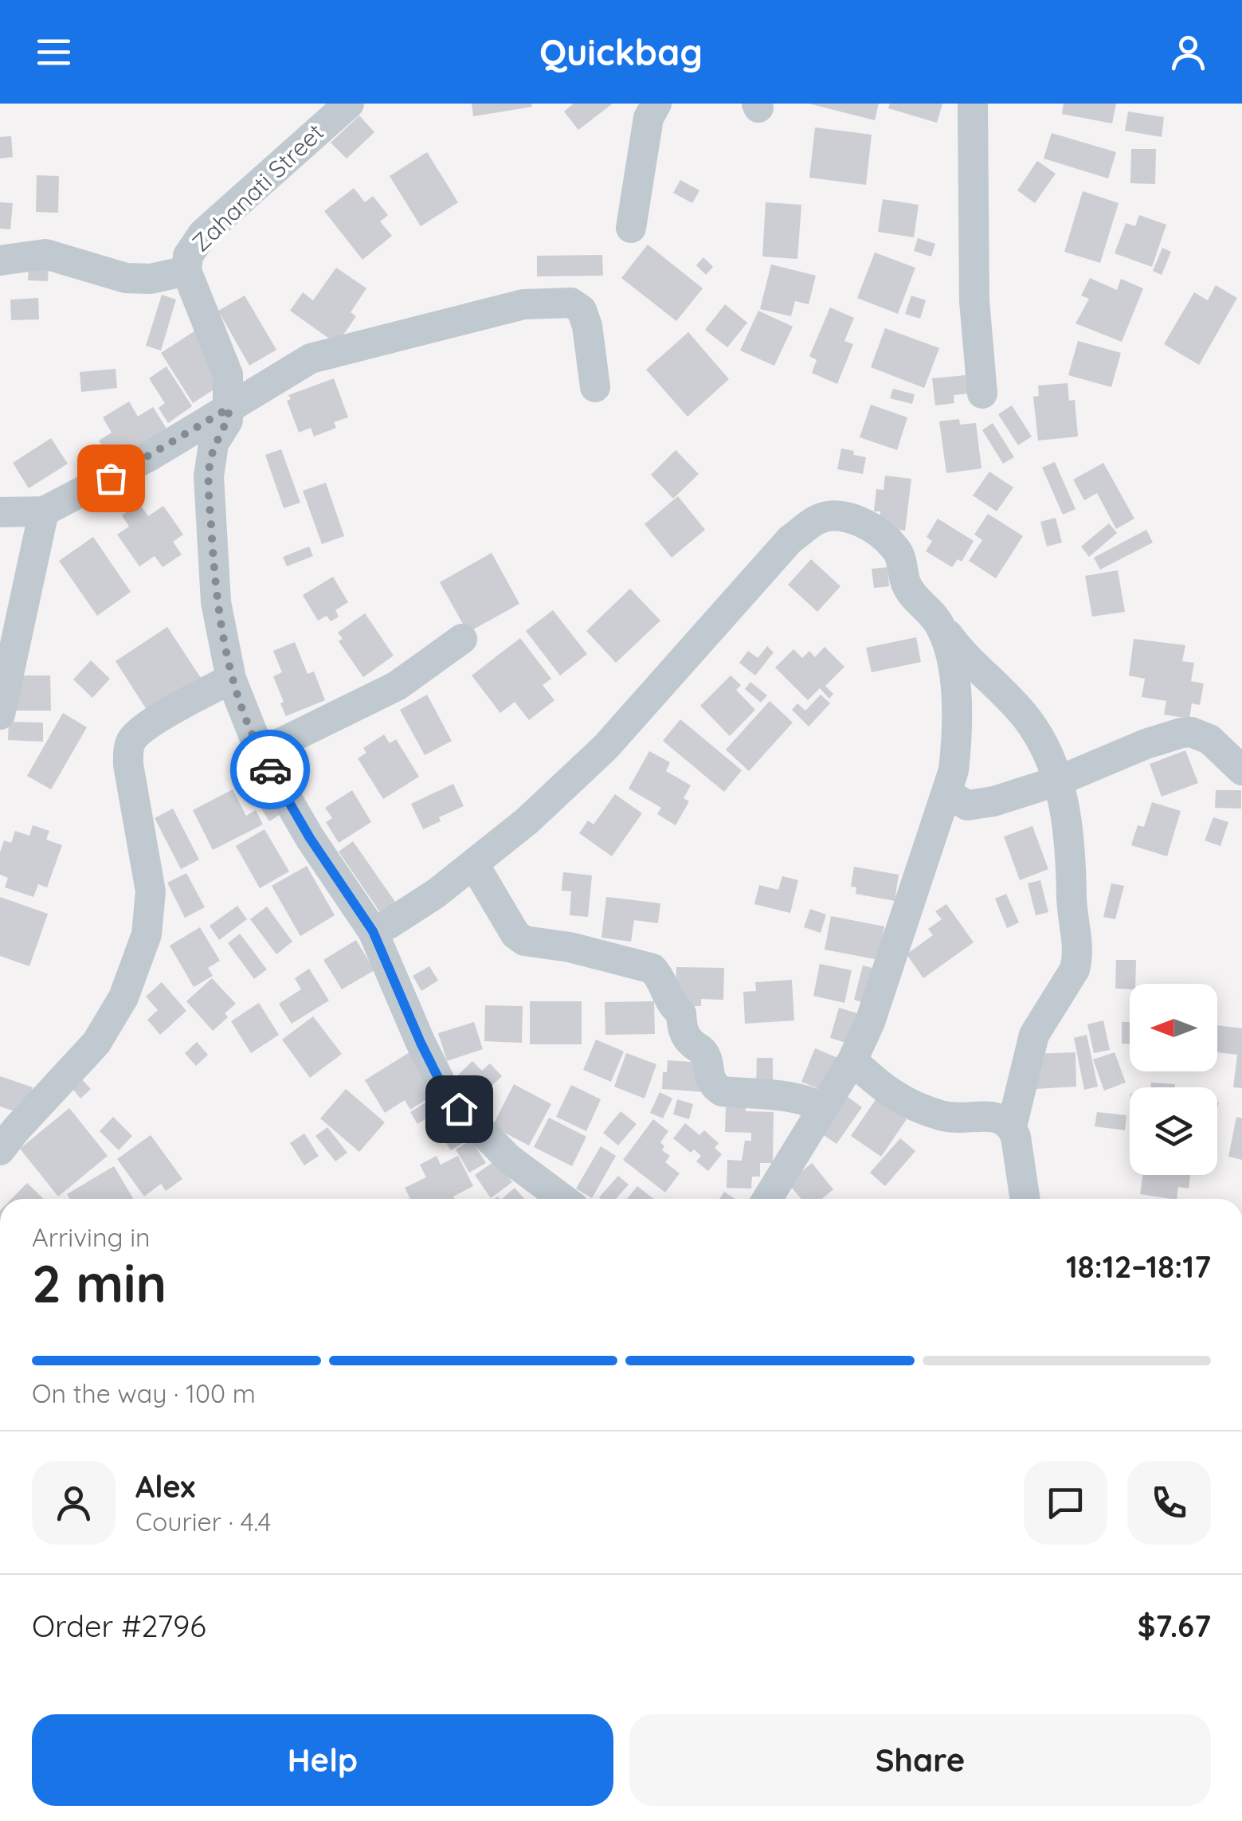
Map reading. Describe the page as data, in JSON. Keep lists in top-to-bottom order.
{
  "streets": {
    "street": ["Zahanati Street"]
  },
  "north": "left",
  "page": {
    "header": "Quickbag",
    "heading": ["2 min", "Arriving in", "18:12–18:17"],
    "panel": [
      "Alex",
      "Courier · 4.4",
      "Order #2796",
      "$7.67"
    ],
    "bar": "On the way · 100 m",
    "buttons": ["Help", "Share"]
  }
}
